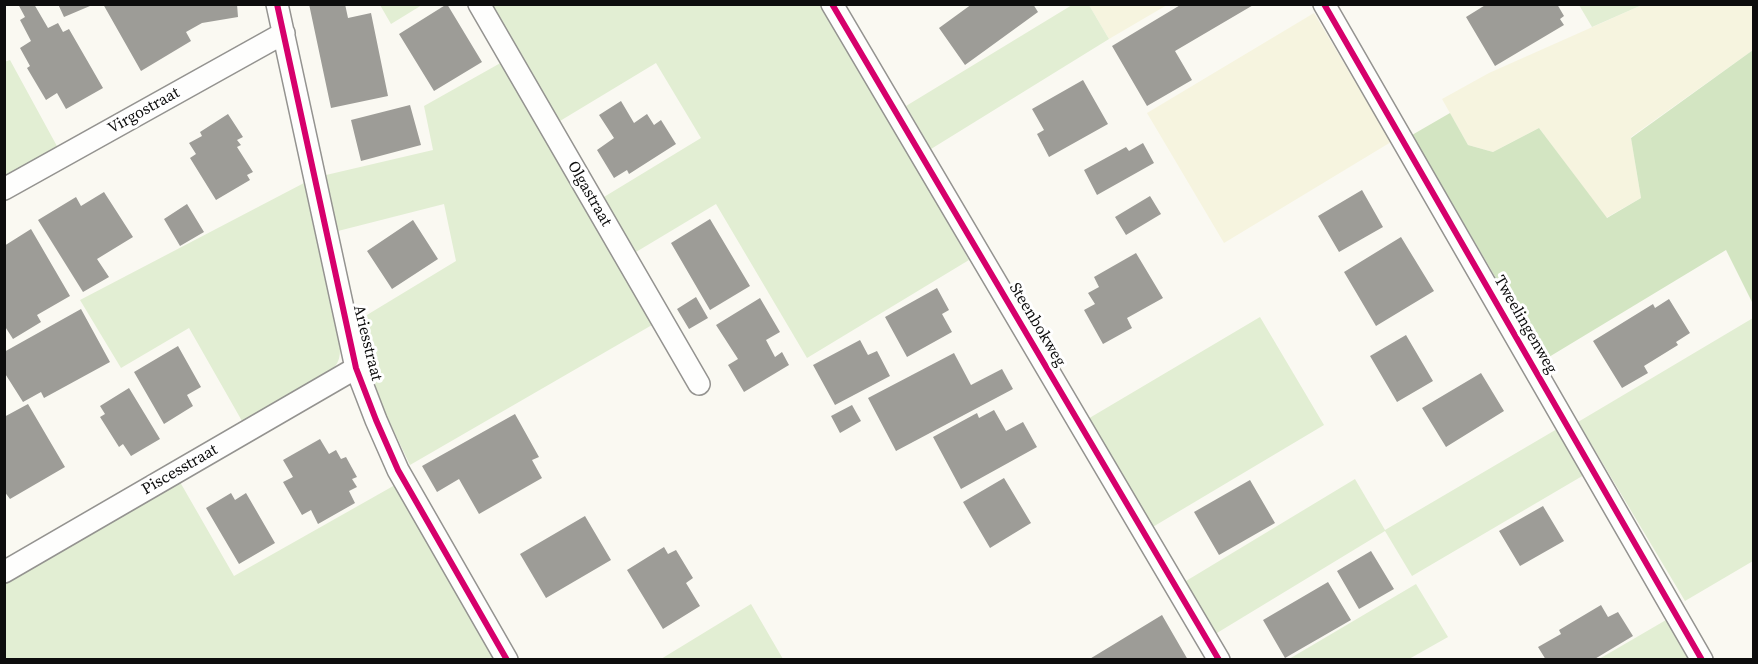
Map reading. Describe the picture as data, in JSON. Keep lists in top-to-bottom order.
{
  "streets": {
    "street": [
      "Virgostraat",
      "Olgastraat",
      "Steenbokweg",
      "Tweelingenweg",
      "Ariesstraat",
      "Piscesstraat"
    ]
  },
  "crossings": [
    ["Virgostraat", "Ariesstraat"],
    ["Ariesstraat", "Piscesstraat"]
  ]
}
